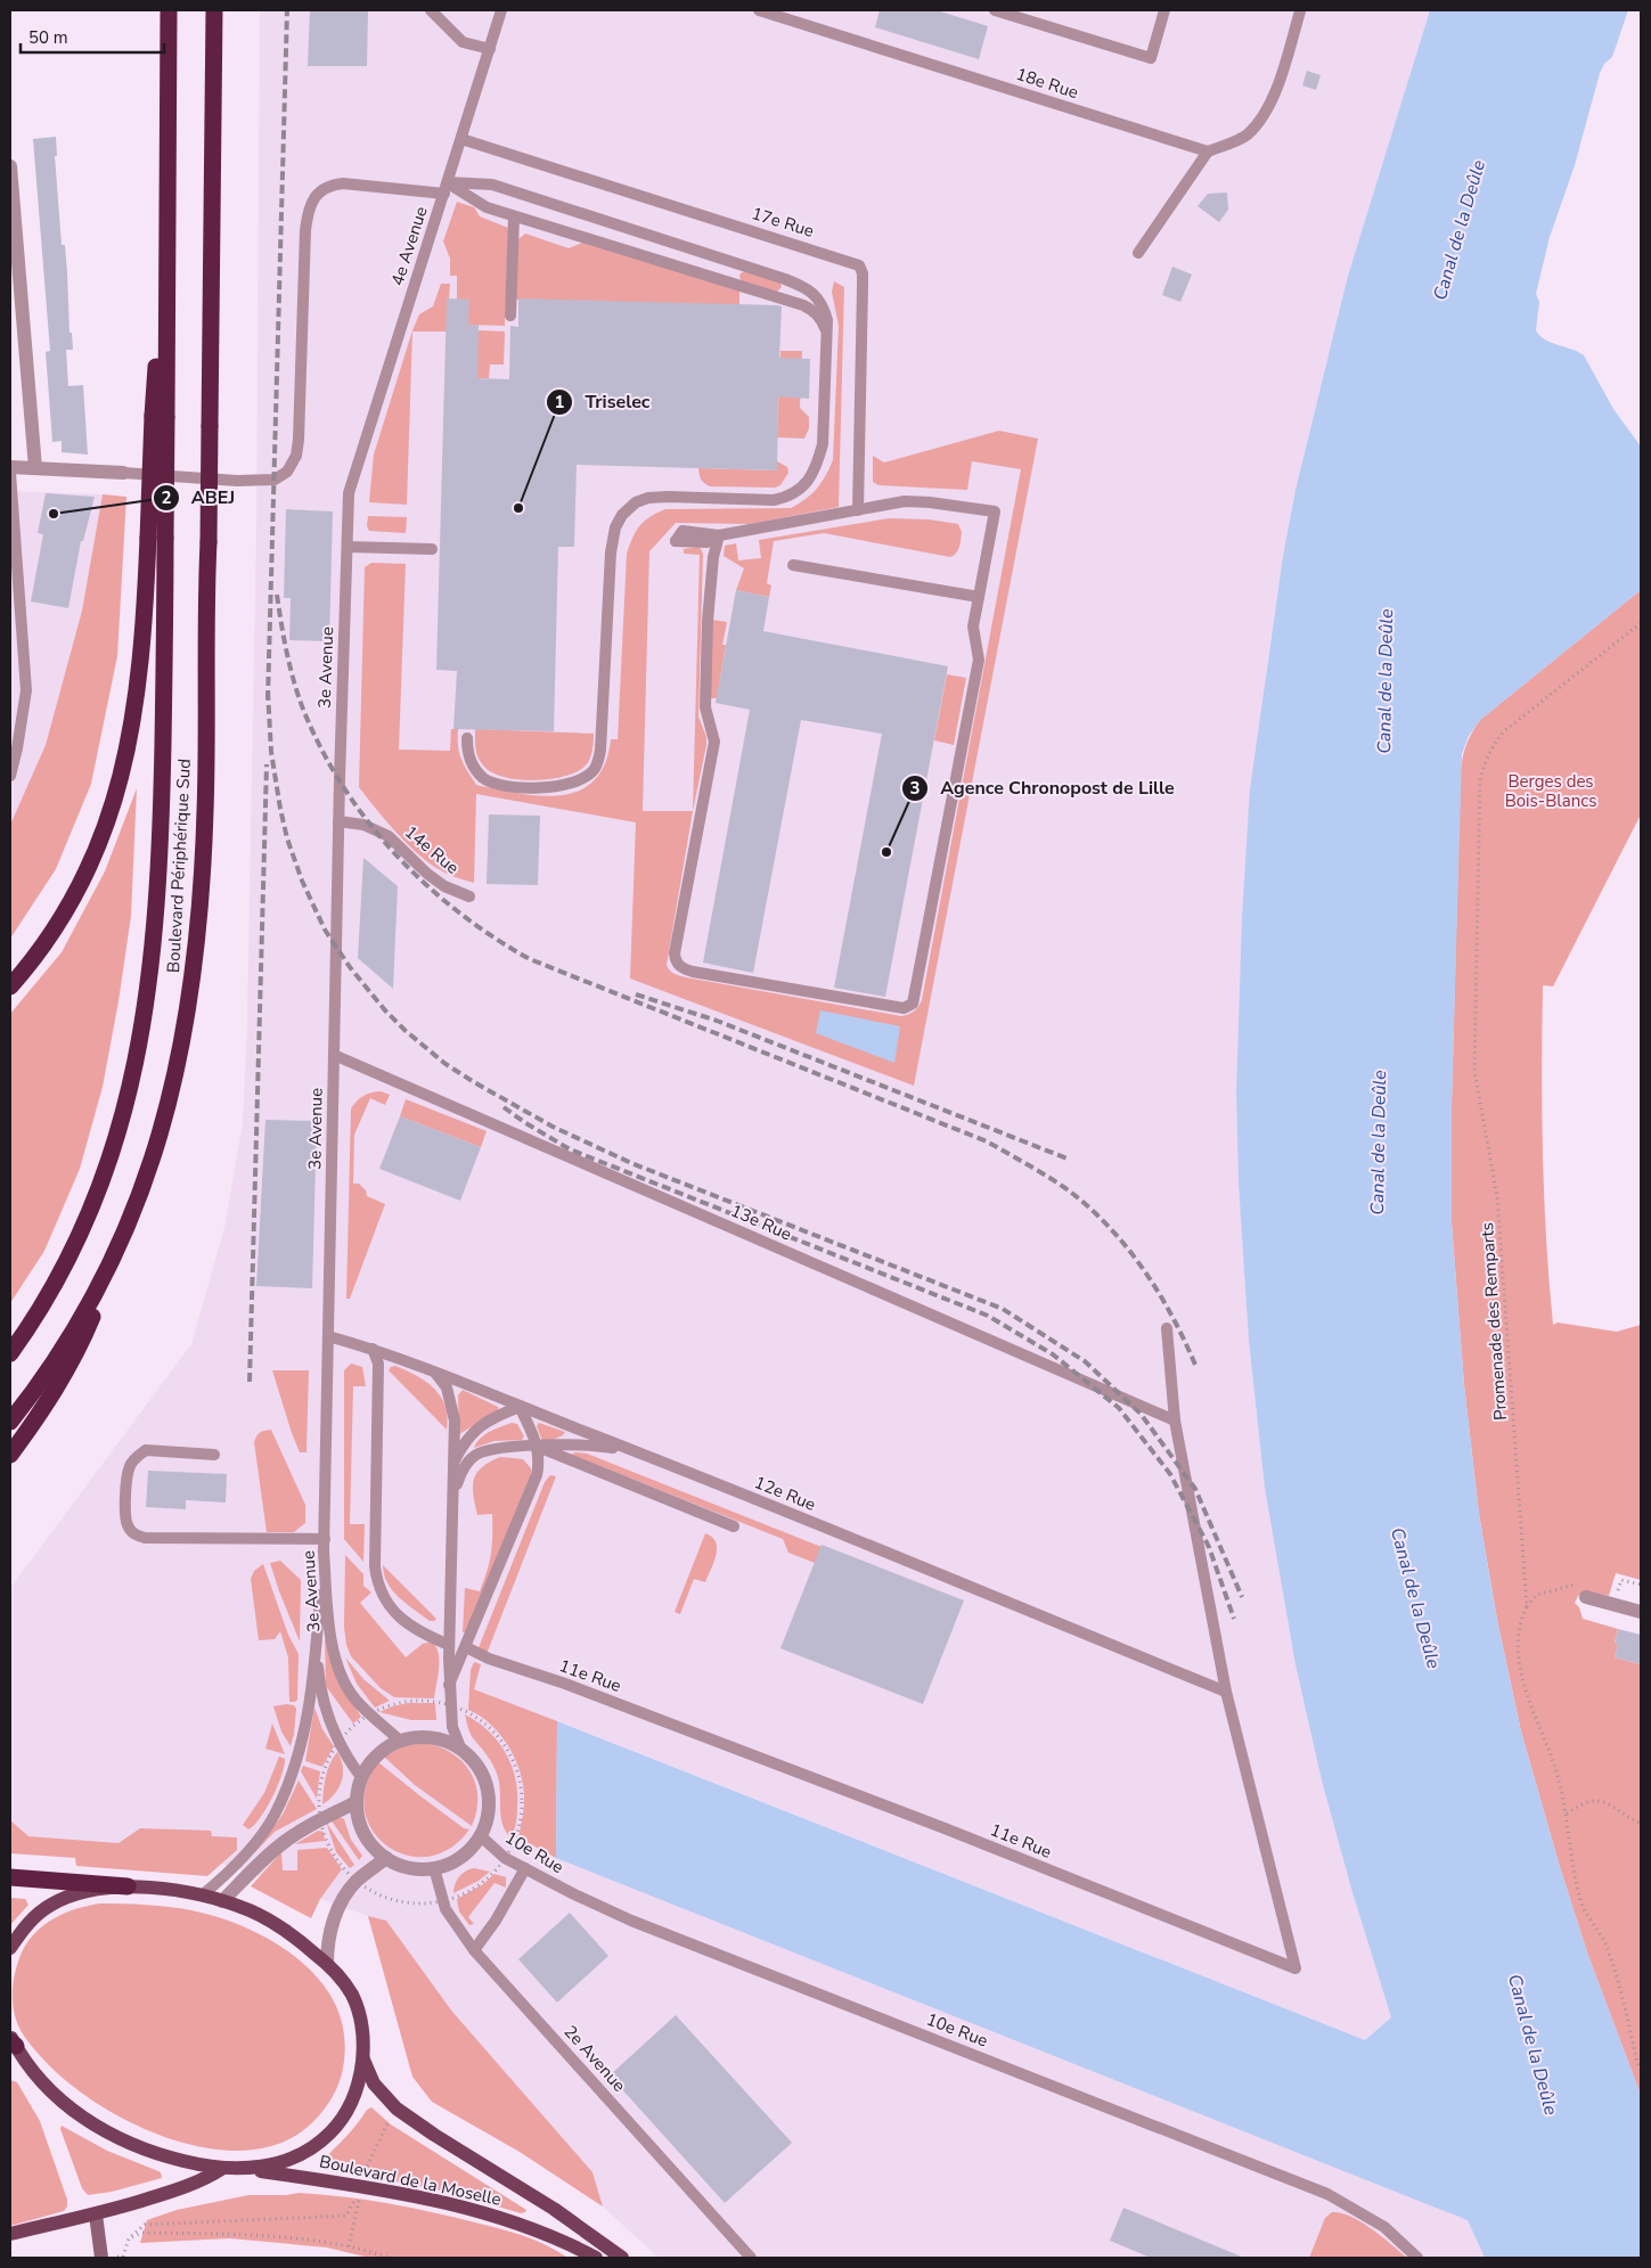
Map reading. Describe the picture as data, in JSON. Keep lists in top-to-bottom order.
{
  "streets": {
    "highway": ["Boulevard Périphérique Sud"],
    "main road": ["Boulevard de la Moselle"],
    "lane": [
      "18e Rue",
      "17e Rue",
      "4e Avenue",
      "3e Avenue",
      "14e Rue",
      "13e Rue",
      "12e Rue",
      "11e Rue",
      "10e Rue",
      "2e Avenue"
    ],
    "path": ["Promenade des Remparts"]
  },
  "crossings": [
    ["17e Rue", "4e Avenue"],
    ["4e Avenue", "3e Avenue"],
    ["3e Avenue", "14e Rue"],
    ["3e Avenue", "13e Rue"],
    ["3e Avenue", "12e Rue"],
    ["3e Avenue", "10e Rue"],
    ["3e Avenue", "2e Avenue"],
    ["12e Rue", "11e Rue"],
    ["10e Rue", "2e Avenue"]
  ],
  "water": ["Canal de la Deûle"],
  "parks": ["Berges des Bois-Blancs"],
  "places": ["Triselec", "ABEJ", "Agence Chronopost de Lille"],
  "scale_bar": "50 m"
}
